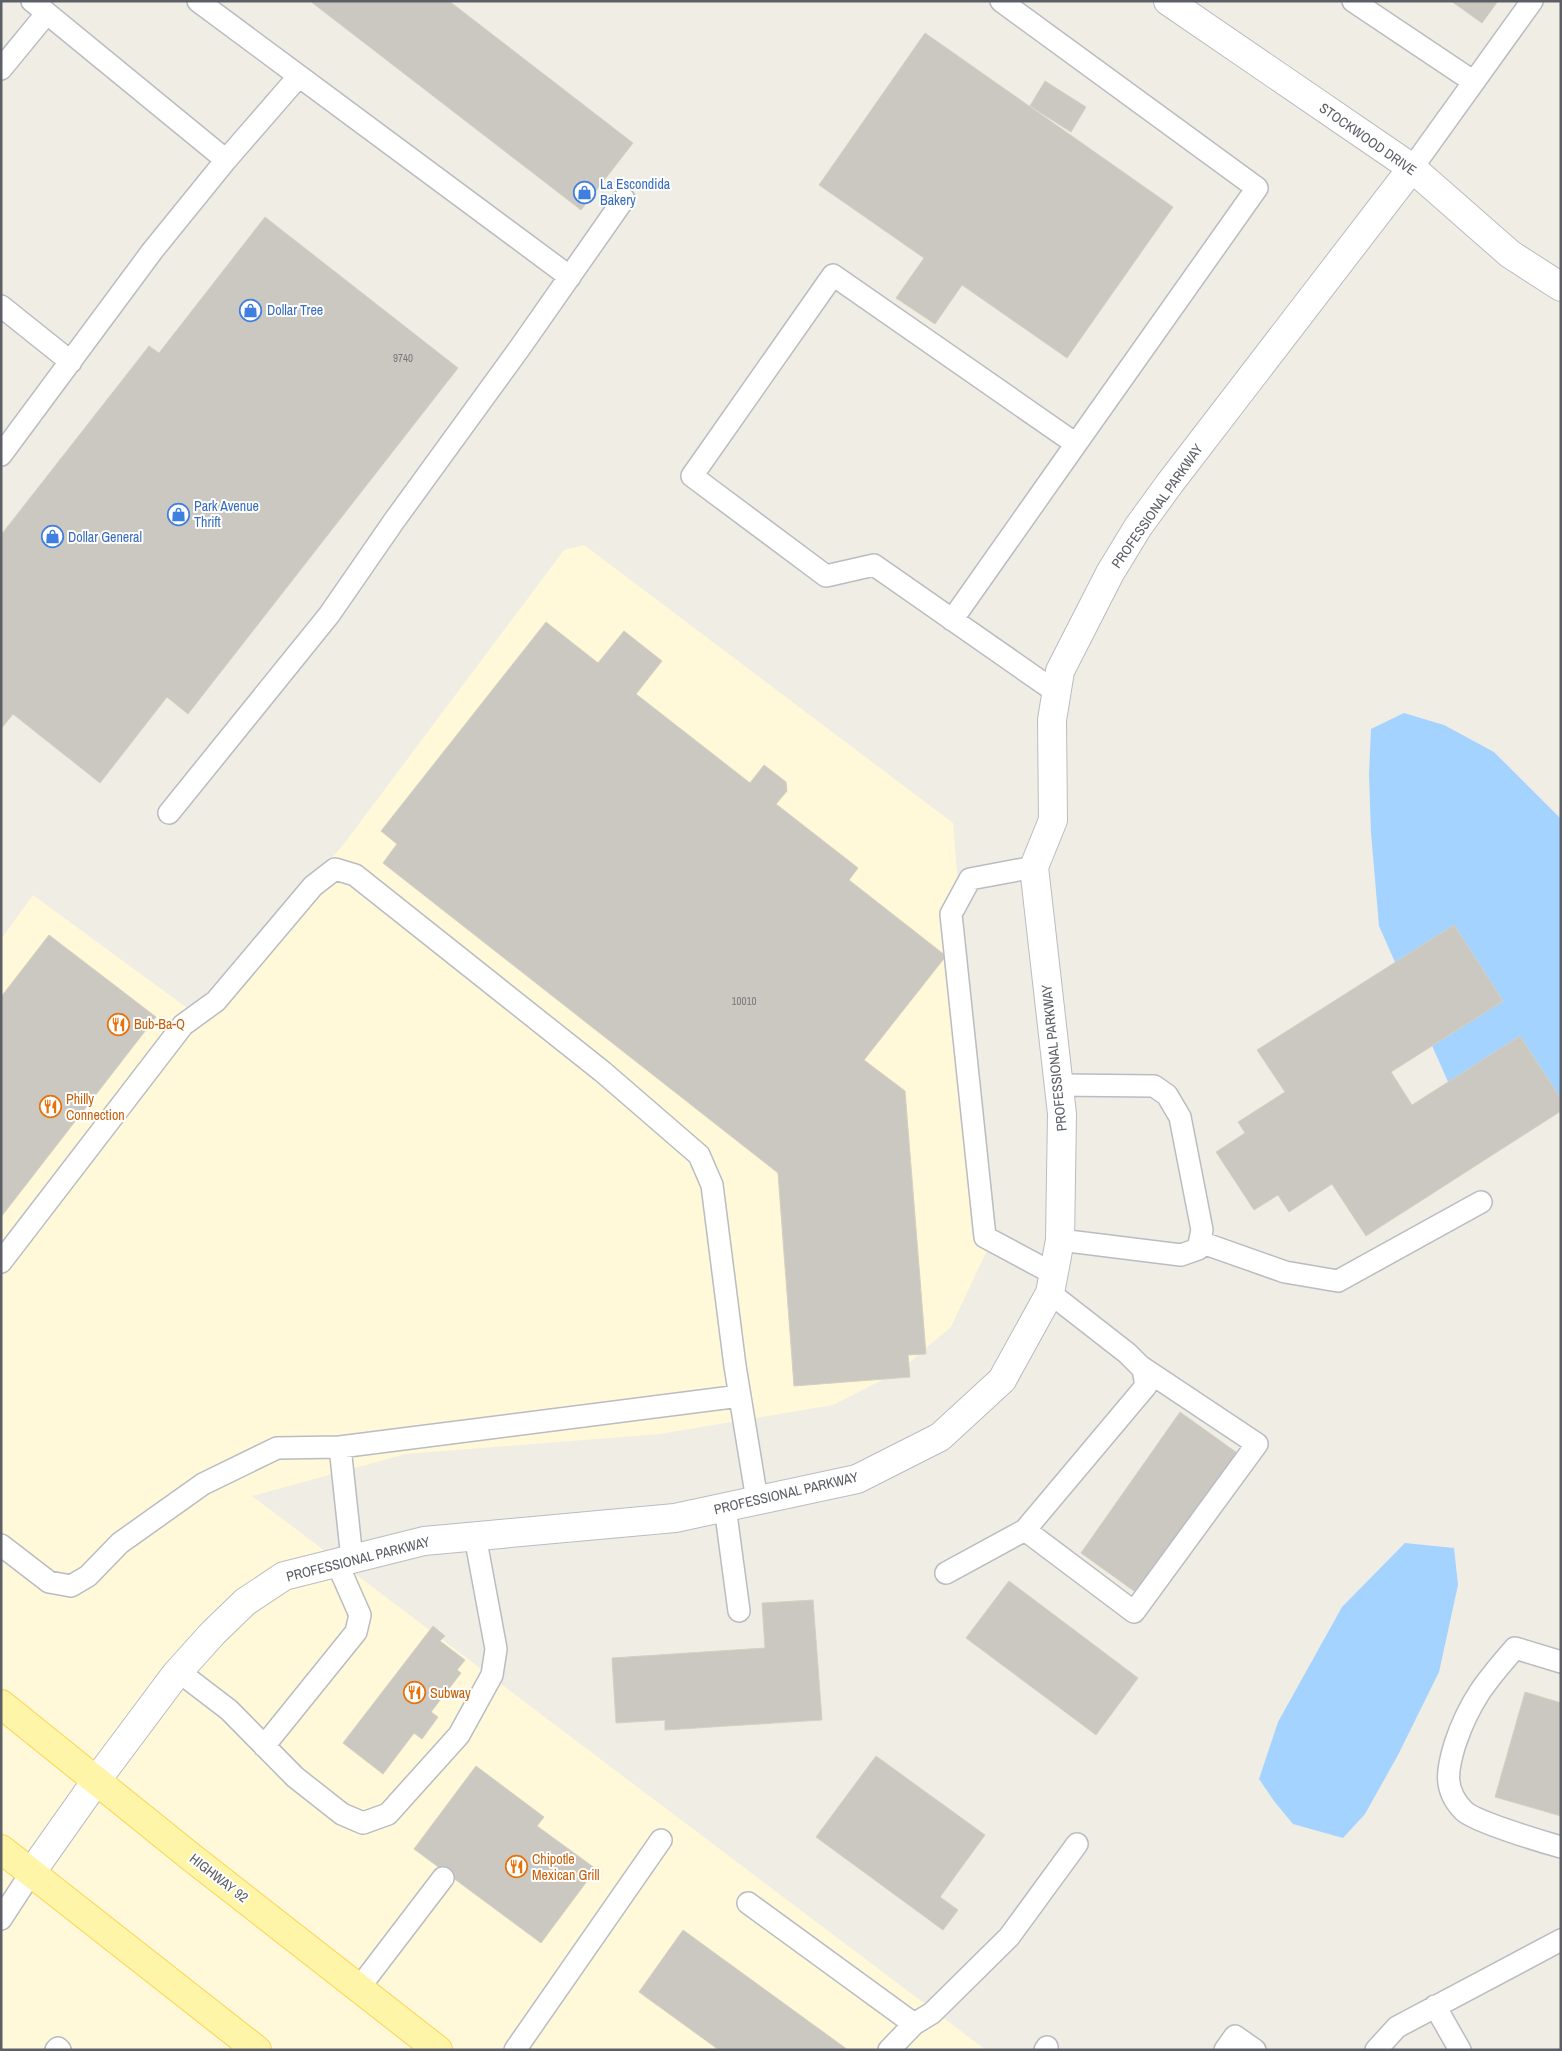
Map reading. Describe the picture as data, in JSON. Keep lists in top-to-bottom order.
{
  "streets": {
    "main road": ["HIGHWAY 92"],
    "street": ["STOCKWOOD DRIVE", "PROFESSIONAL PARKWAY"]
  },
  "crossings": [
    ["STOCKWOOD DRIVE", "PROFESSIONAL PARKWAY"],
    ["PROFESSIONAL PARKWAY", "HIGHWAY 92"]
  ],
  "places": {
    "shop": [
      "La Escondida Bakery",
      "Dollar Tree",
      "Park Avenue Thrift",
      "Dollar General"
    ],
    "restaurant": [
      "Bub-Ba-Q",
      "Philly Connection",
      "Subway",
      "Chipotle Mexican Grill"
    ]
  },
  "house_numbers": ["9740", "10010"]
}
